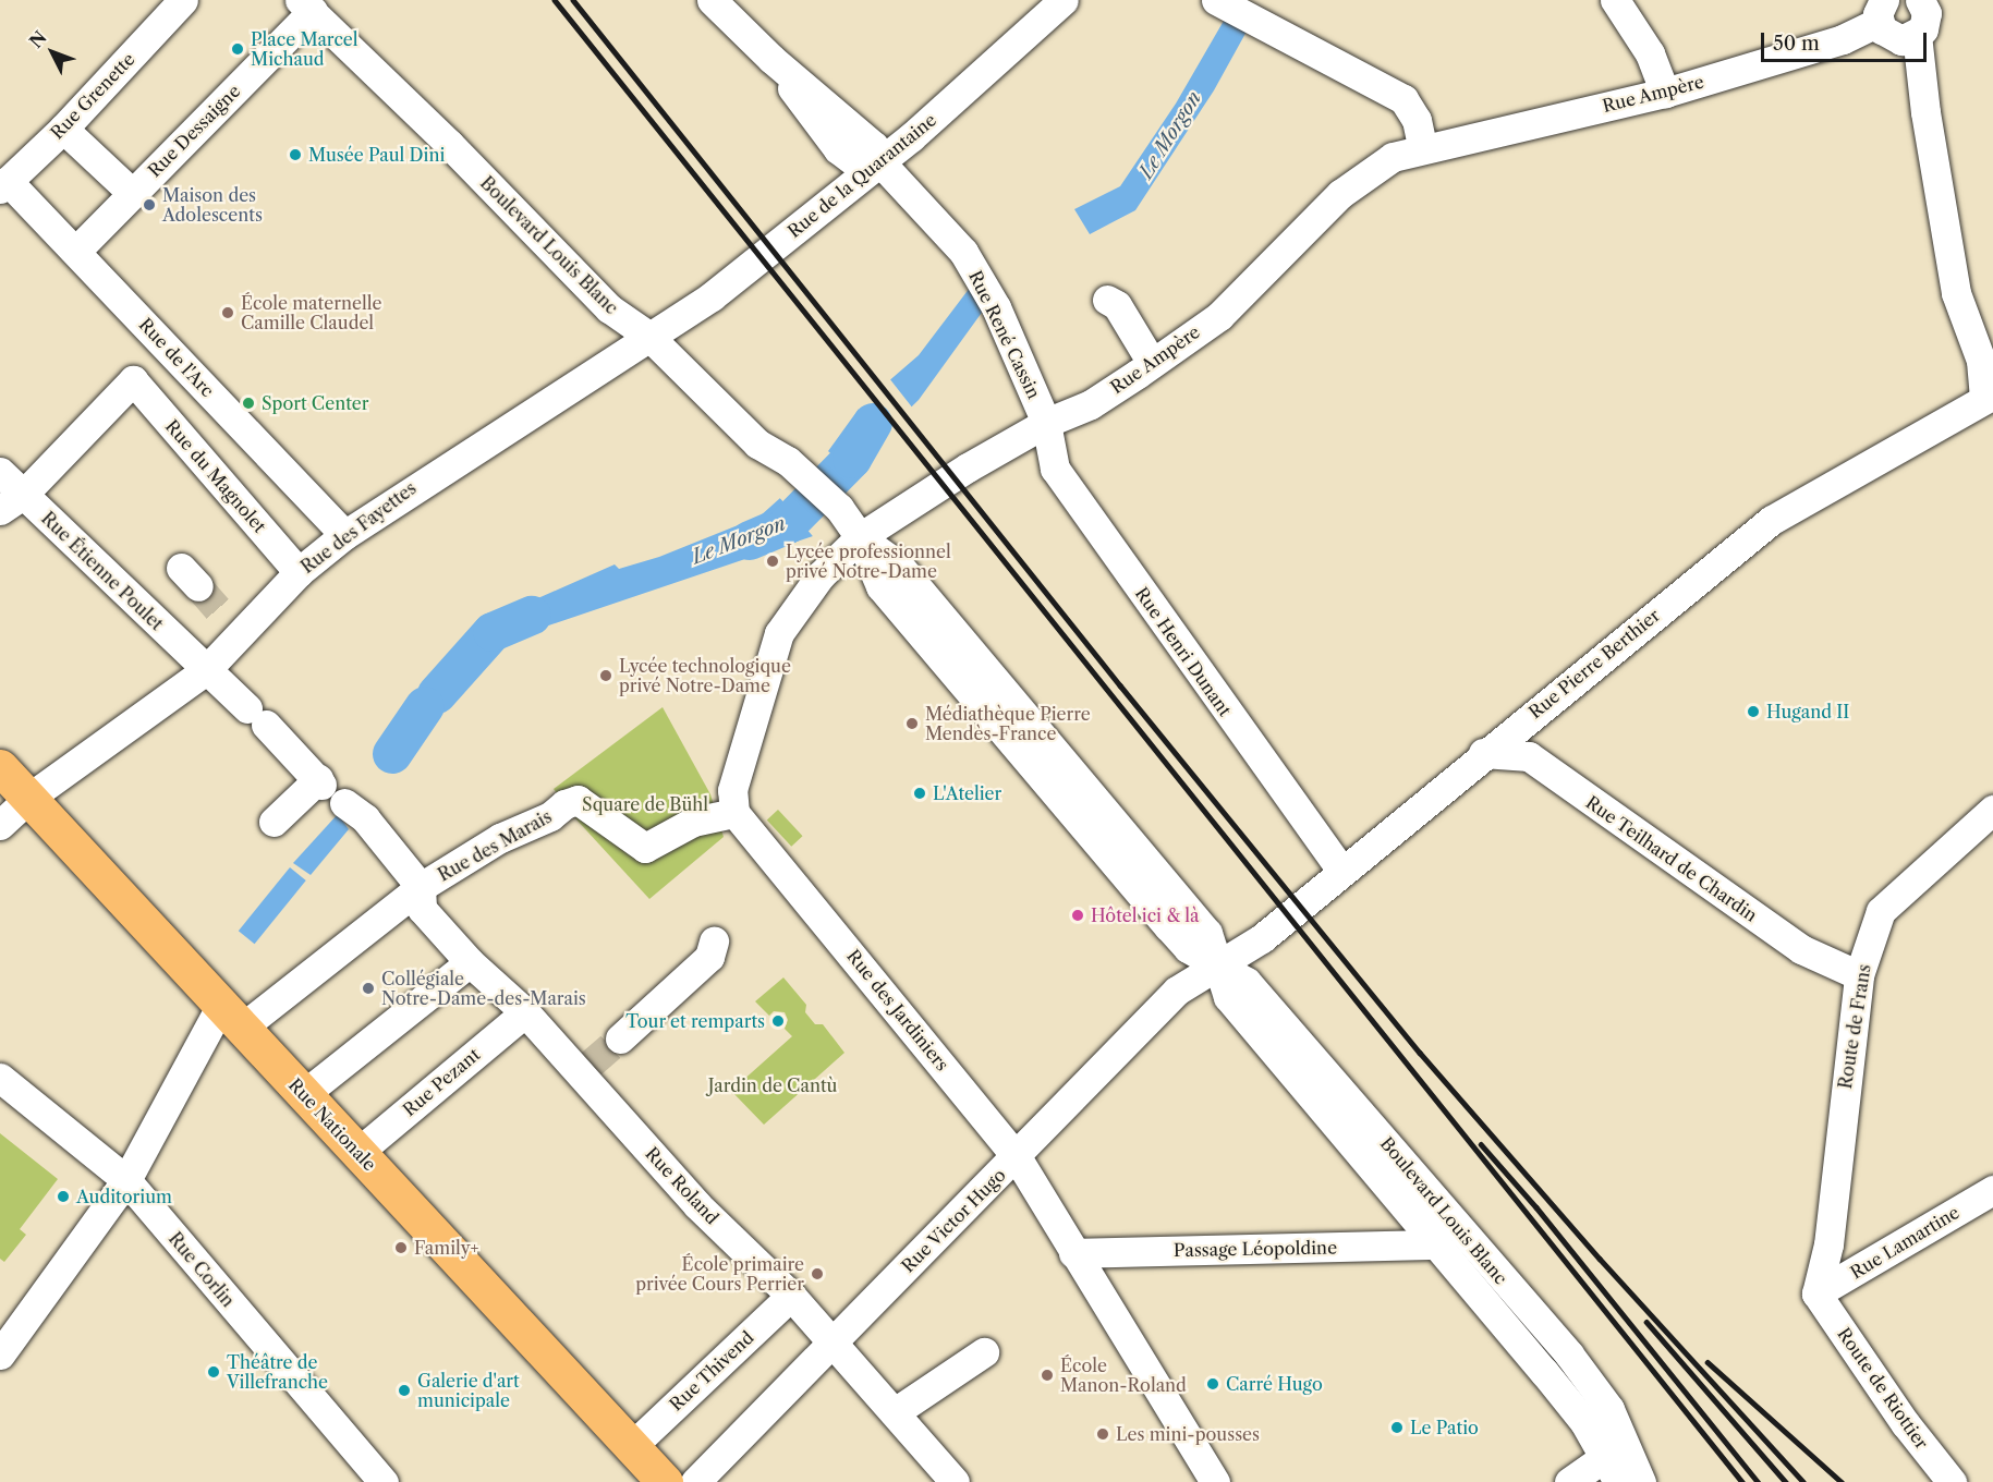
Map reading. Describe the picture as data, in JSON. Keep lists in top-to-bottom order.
{
  "streets": {
    "main road": ["Rue Nationale"],
    "street": [
      "Rue Ampère",
      "Rue Grenette",
      "Rue Dessaigne",
      "Rue de la Quarantaine",
      "Boulevard Louis Blanc",
      "Rue René Cassin",
      "Rue de l'Arc",
      "Rue du Magnolet",
      "Rue des Fayettes",
      "Rue Étienne Poulet",
      "Rue Henri Dunant",
      "Rue Pierre Berthier",
      "Rue des Marais",
      "Rue Teilhard de Chardin",
      "Rue des Jardiniers",
      "Route de Frans",
      "Rue Pezant",
      "Rue Roland",
      "Rue Victor Hugo",
      "Rue Lamartine",
      "Passage Léopoldine",
      "Rue Corlin",
      "Rue Thivend",
      "Route de Riottier"
    ]
  },
  "crossings": [
    ["Rue Ampère", "Boulevard Louis Blanc"],
    ["Rue Ampère", "Rue René Cassin"],
    ["Rue Ampère", "Rue Henri Dunant"],
    ["Rue Grenette", "Rue de l'Arc"],
    ["Rue Dessaigne", "Boulevard Louis Blanc"],
    ["Rue Dessaigne", "Rue de l'Arc"],
    ["Rue de la Quarantaine", "Boulevard Louis Blanc"],
    ["Rue de la Quarantaine", "Rue René Cassin"],
    ["Rue de la Quarantaine", "Rue des Fayettes"],
    ["Boulevard Louis Blanc", "Rue des Fayettes"],
    ["Boulevard Louis Blanc", "Rue Pierre Berthier"],
    ["Boulevard Louis Blanc", "Rue Victor Hugo"],
    ["Boulevard Louis Blanc", "Passage Léopoldine"],
    ["Rue René Cassin", "Rue Henri Dunant"],
    ["Rue de l'Arc", "Rue des Fayettes"],
    ["Rue du Magnolet", "Rue des Fayettes"],
    ["Rue du Magnolet", "Rue Étienne Poulet"],
    ["Rue des Fayettes", "Rue Étienne Poulet"],
    ["Rue des Fayettes", "Rue Nationale"],
    ["Rue Henri Dunant", "Rue Pierre Berthier"],
    ["Rue Pierre Berthier", "Rue Teilhard de Chardin"],
    ["Rue Pierre Berthier", "Rue Victor Hugo"],
    ["Rue des Marais", "Rue des Jardiniers"],
    ["Rue des Marais", "Rue Roland"],
    ["Rue Teilhard de Chardin", "Route de Frans"],
    ["Rue des Jardiniers", "Rue Victor Hugo"],
    ["Rue des Jardiniers", "Passage Léopoldine"],
    ["Route de Frans", "Rue Lamartine"],
    ["Route de Frans", "Route de Riottier"],
    ["Rue Pezant", "Rue Nationale"],
    ["Rue Pezant", "Rue Roland"],
    ["Rue Nationale", "Rue Thivend"],
    ["Rue Roland", "Rue Victor Hugo"],
    ["Rue Roland", "Rue Thivend"],
    ["Rue Lamartine", "Route de Riottier"]
  ],
  "water": ["Le Morgon"],
  "parks": ["Square de Bühl", "Jardin de Cantù"],
  "places": [
    "Place Marcel Michaud",
    "Musée Paul Dini",
    "Maison des Adolescents",
    "École maternelle Camille Claudel",
    "Sport Center",
    "Lycée professionnel privé Notre-Dame",
    "Lycée technologique privé Notre-Dame",
    "Hugand II",
    "Médiathèque Pierre Mendès-France",
    "L'Atelier",
    "Hôtel ici & là",
    "Collégiale Notre-Dame-des-Marais",
    "Tour et remparts",
    "Auditorium",
    "Family+",
    "École primaire privée Cours Perrier",
    "Théâtre de Villefranche",
    "École Manon-Roland",
    "Carré Hugo",
    "Galerie d'art municipale",
    "Le Patio",
    "Les mini-pousses"
  ],
  "scale_bar": "50 m",
  "north": "top left"
}
